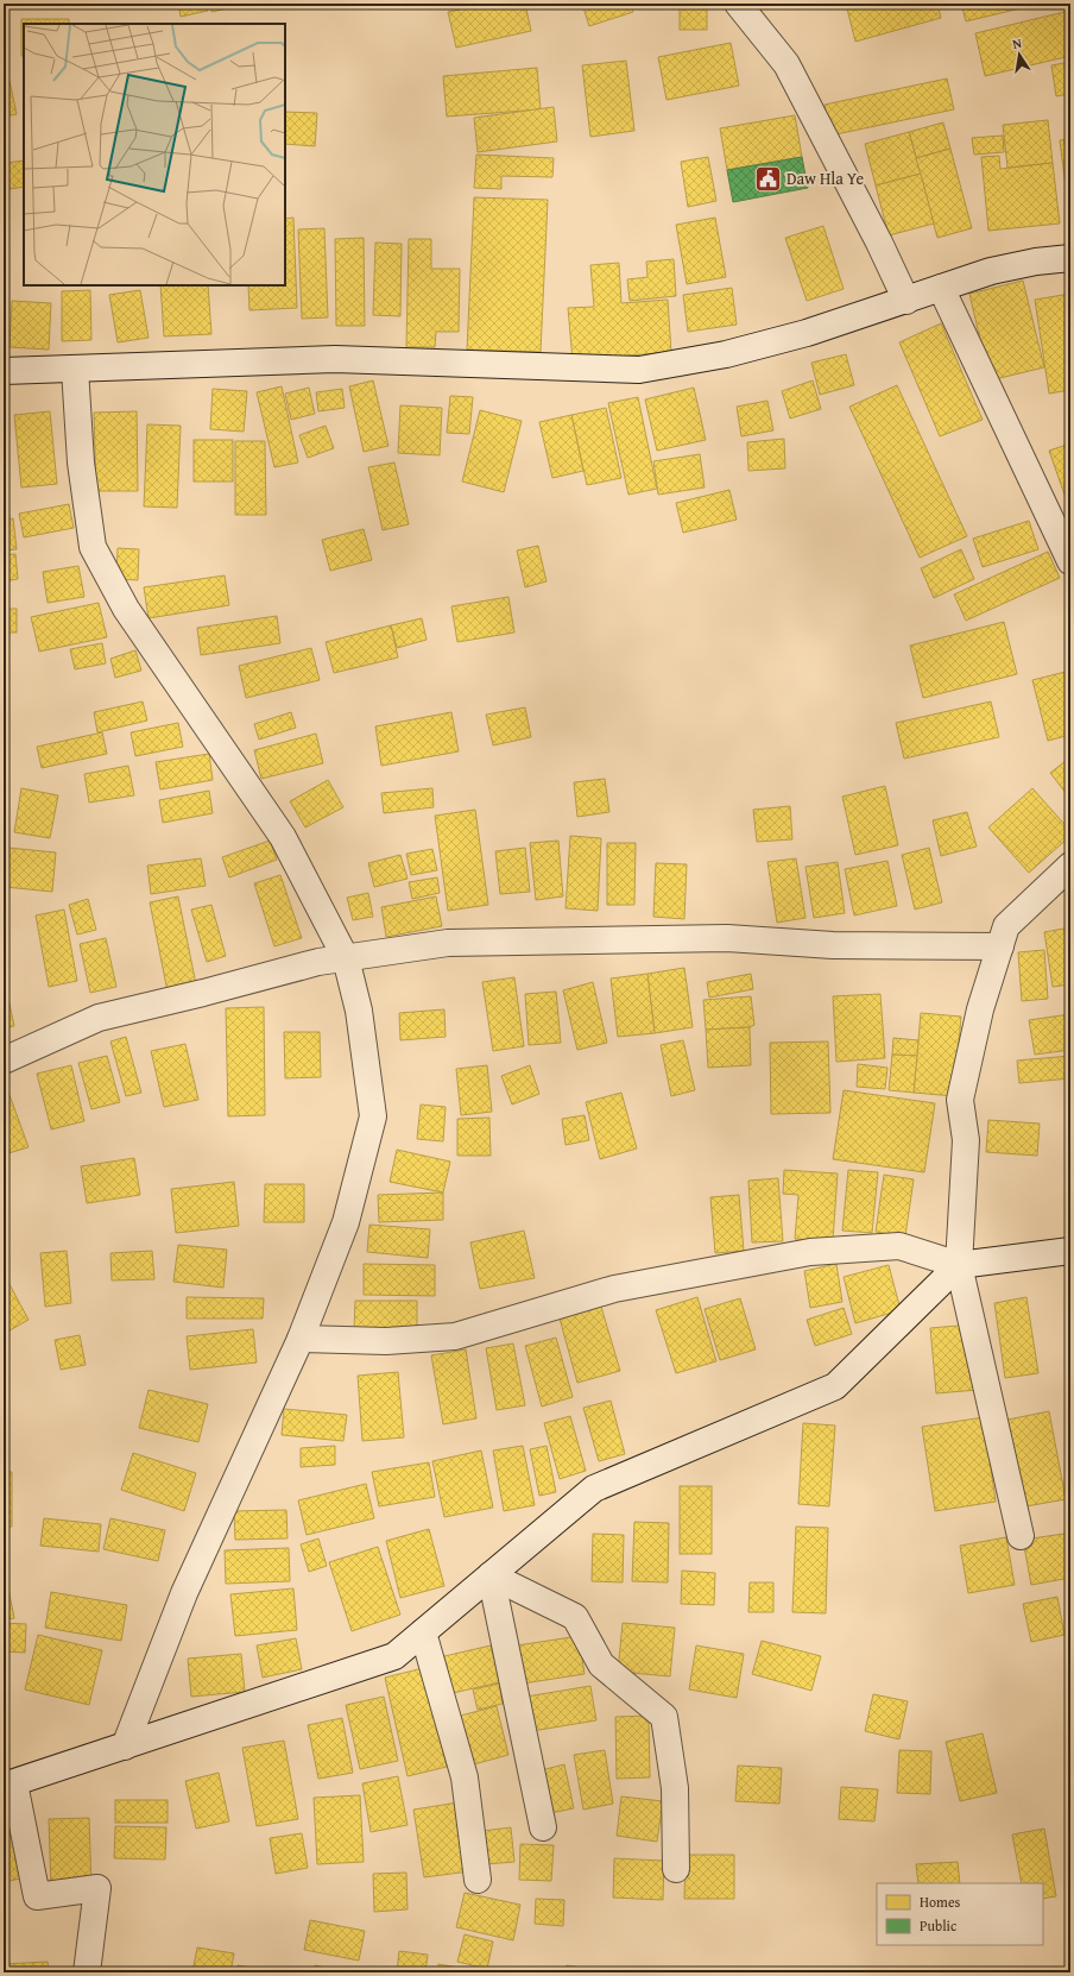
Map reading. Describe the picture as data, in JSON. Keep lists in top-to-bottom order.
{
  "places": {
    "public building": ["Daw Hla Ye"]
  },
  "legend": ["Homes", "Public"],
  "north": "top"
}
